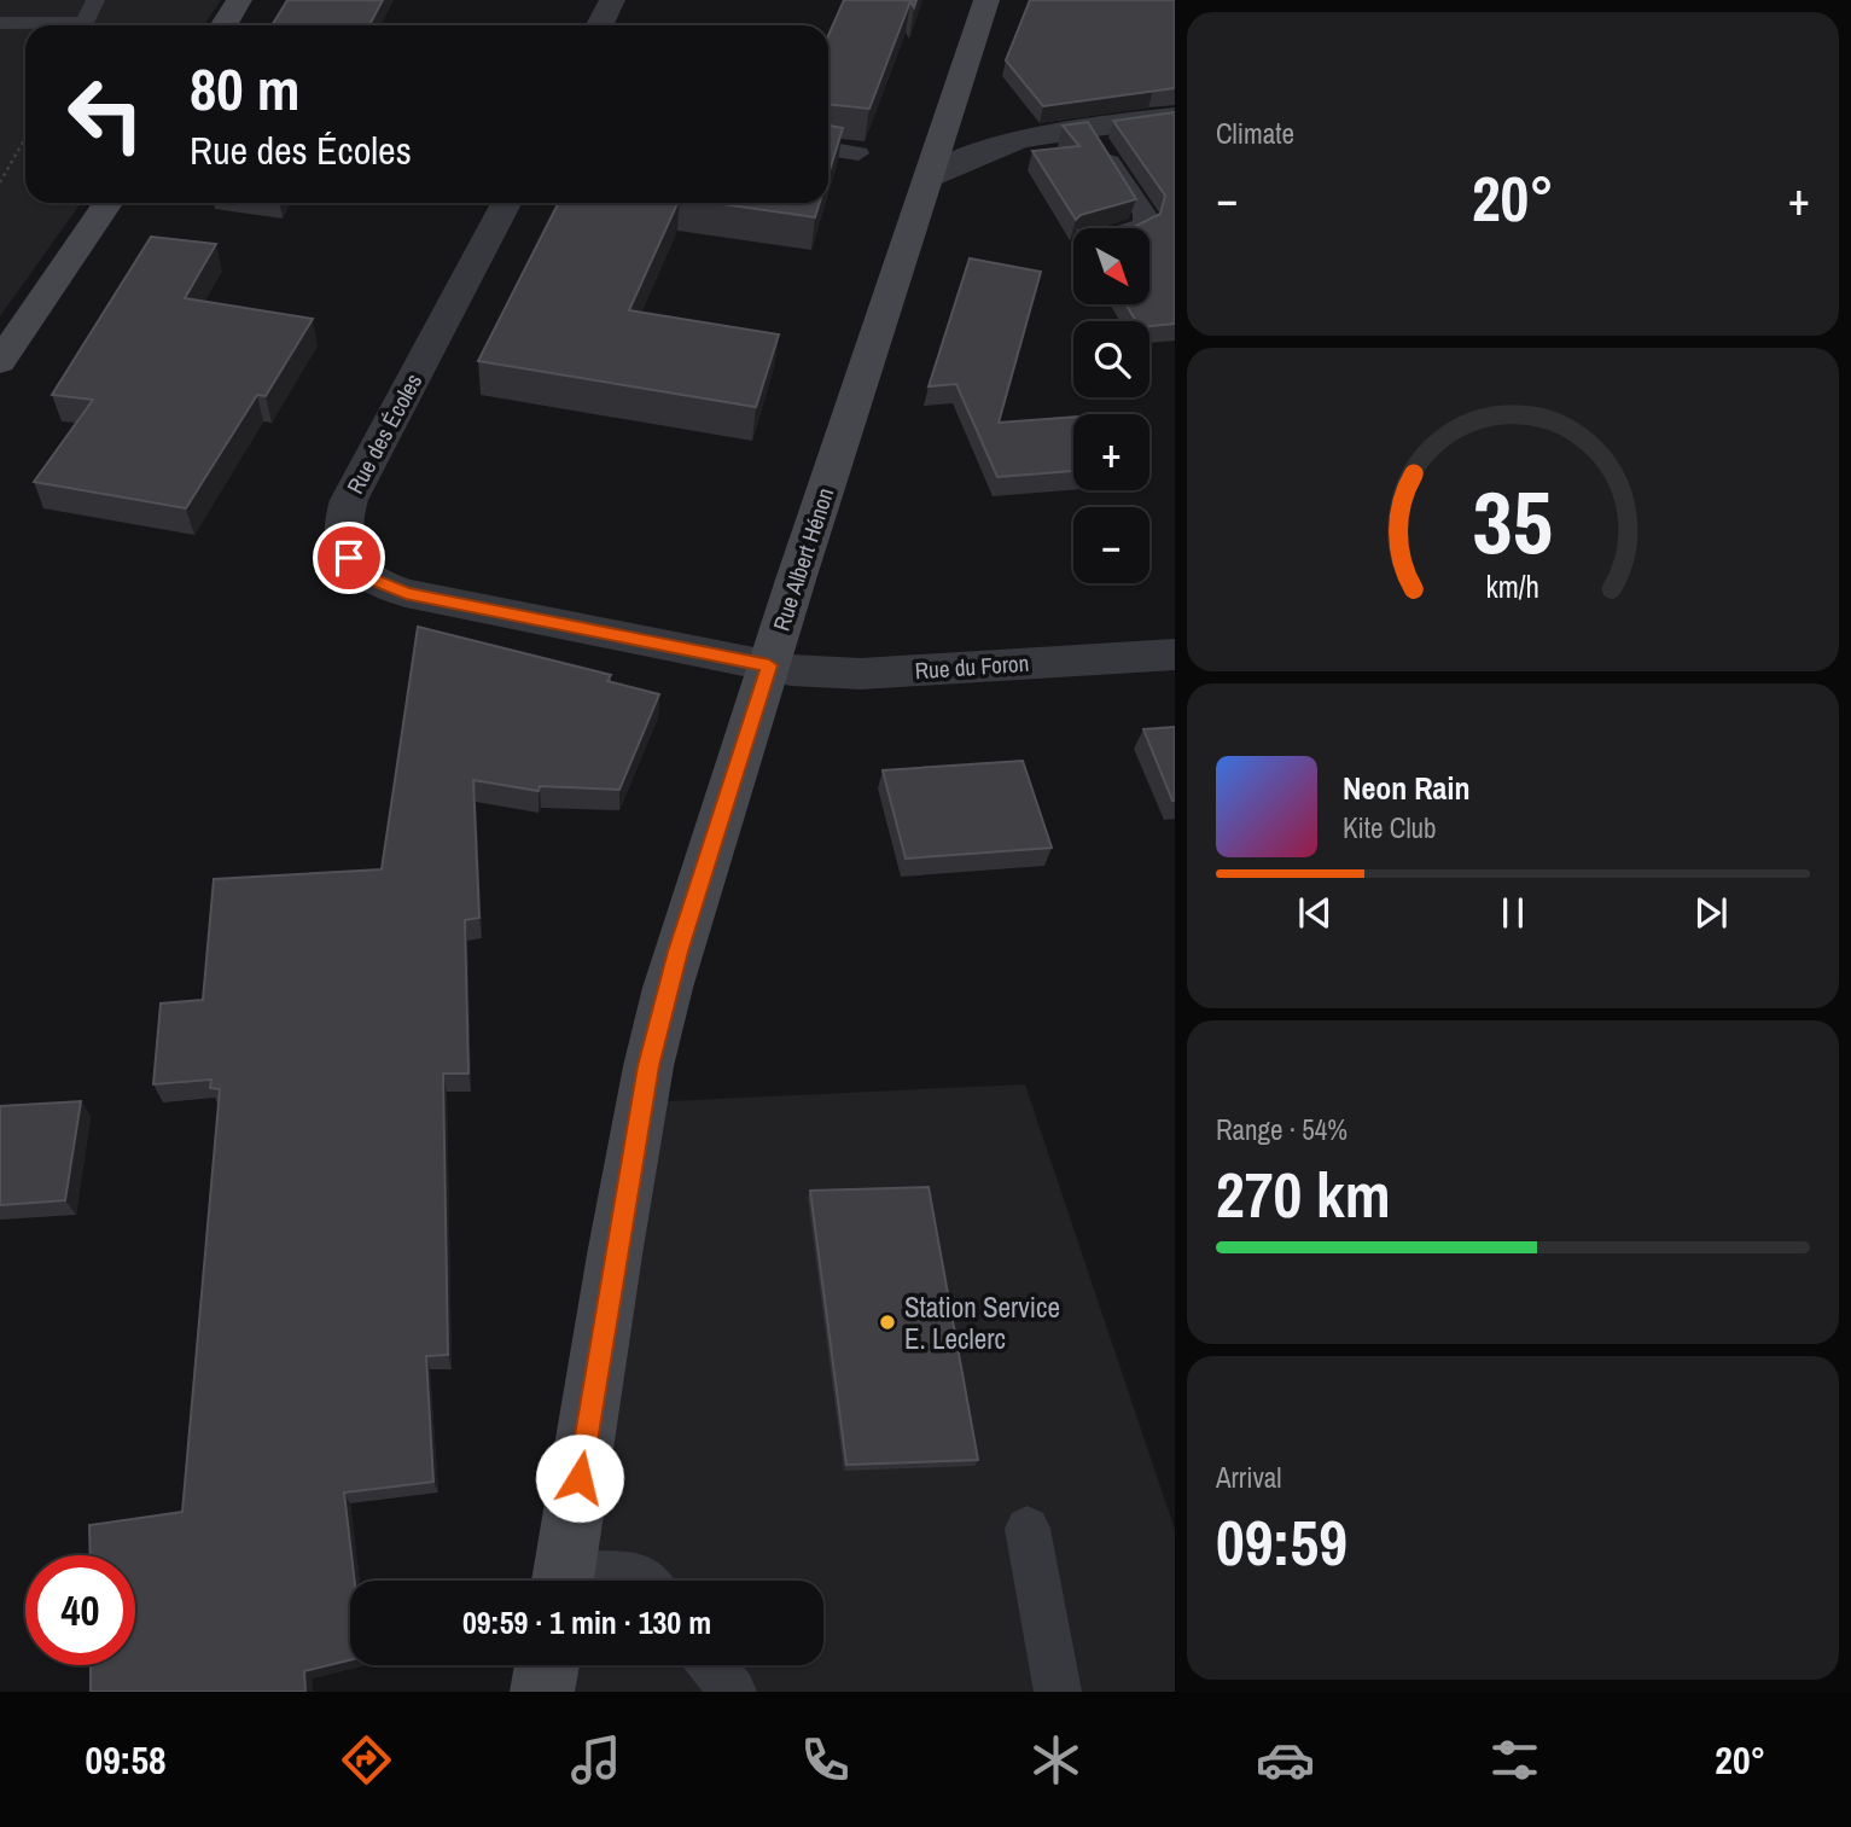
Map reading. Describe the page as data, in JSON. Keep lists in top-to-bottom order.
{
  "streets": {
    "street": ["Rue des Écoles", "Rue Albert Hénon", "Rue du Foron"]
  },
  "crossings": [
    ["Rue des Écoles", "Rue Albert Hénon"],
    ["Rue des Écoles", "Rue du Foron"],
    ["Rue Albert Hénon", "Rue du Foron"]
  ],
  "places": ["Station Service E. Leclerc"],
  "north": "bottom right",
  "page": {
    "tile": [
      "Climate",
      ["Range · 54%", "270 km"],
      ["Arrival", "09:59"]
    ],
    "turn": ["80 m", "Rue des Écoles"],
    "heat": ["−", "20°", "+"],
    "map_buttons": ["+", "−"],
    "song": ["Neon Rain", "Kite Club"],
    "limit": "40",
    "trip": "09:59 · 1 min · 130 m",
    "tabs": ["09:58", "20°"],
    "gauge": ["35", "km/h"]
  }
}
